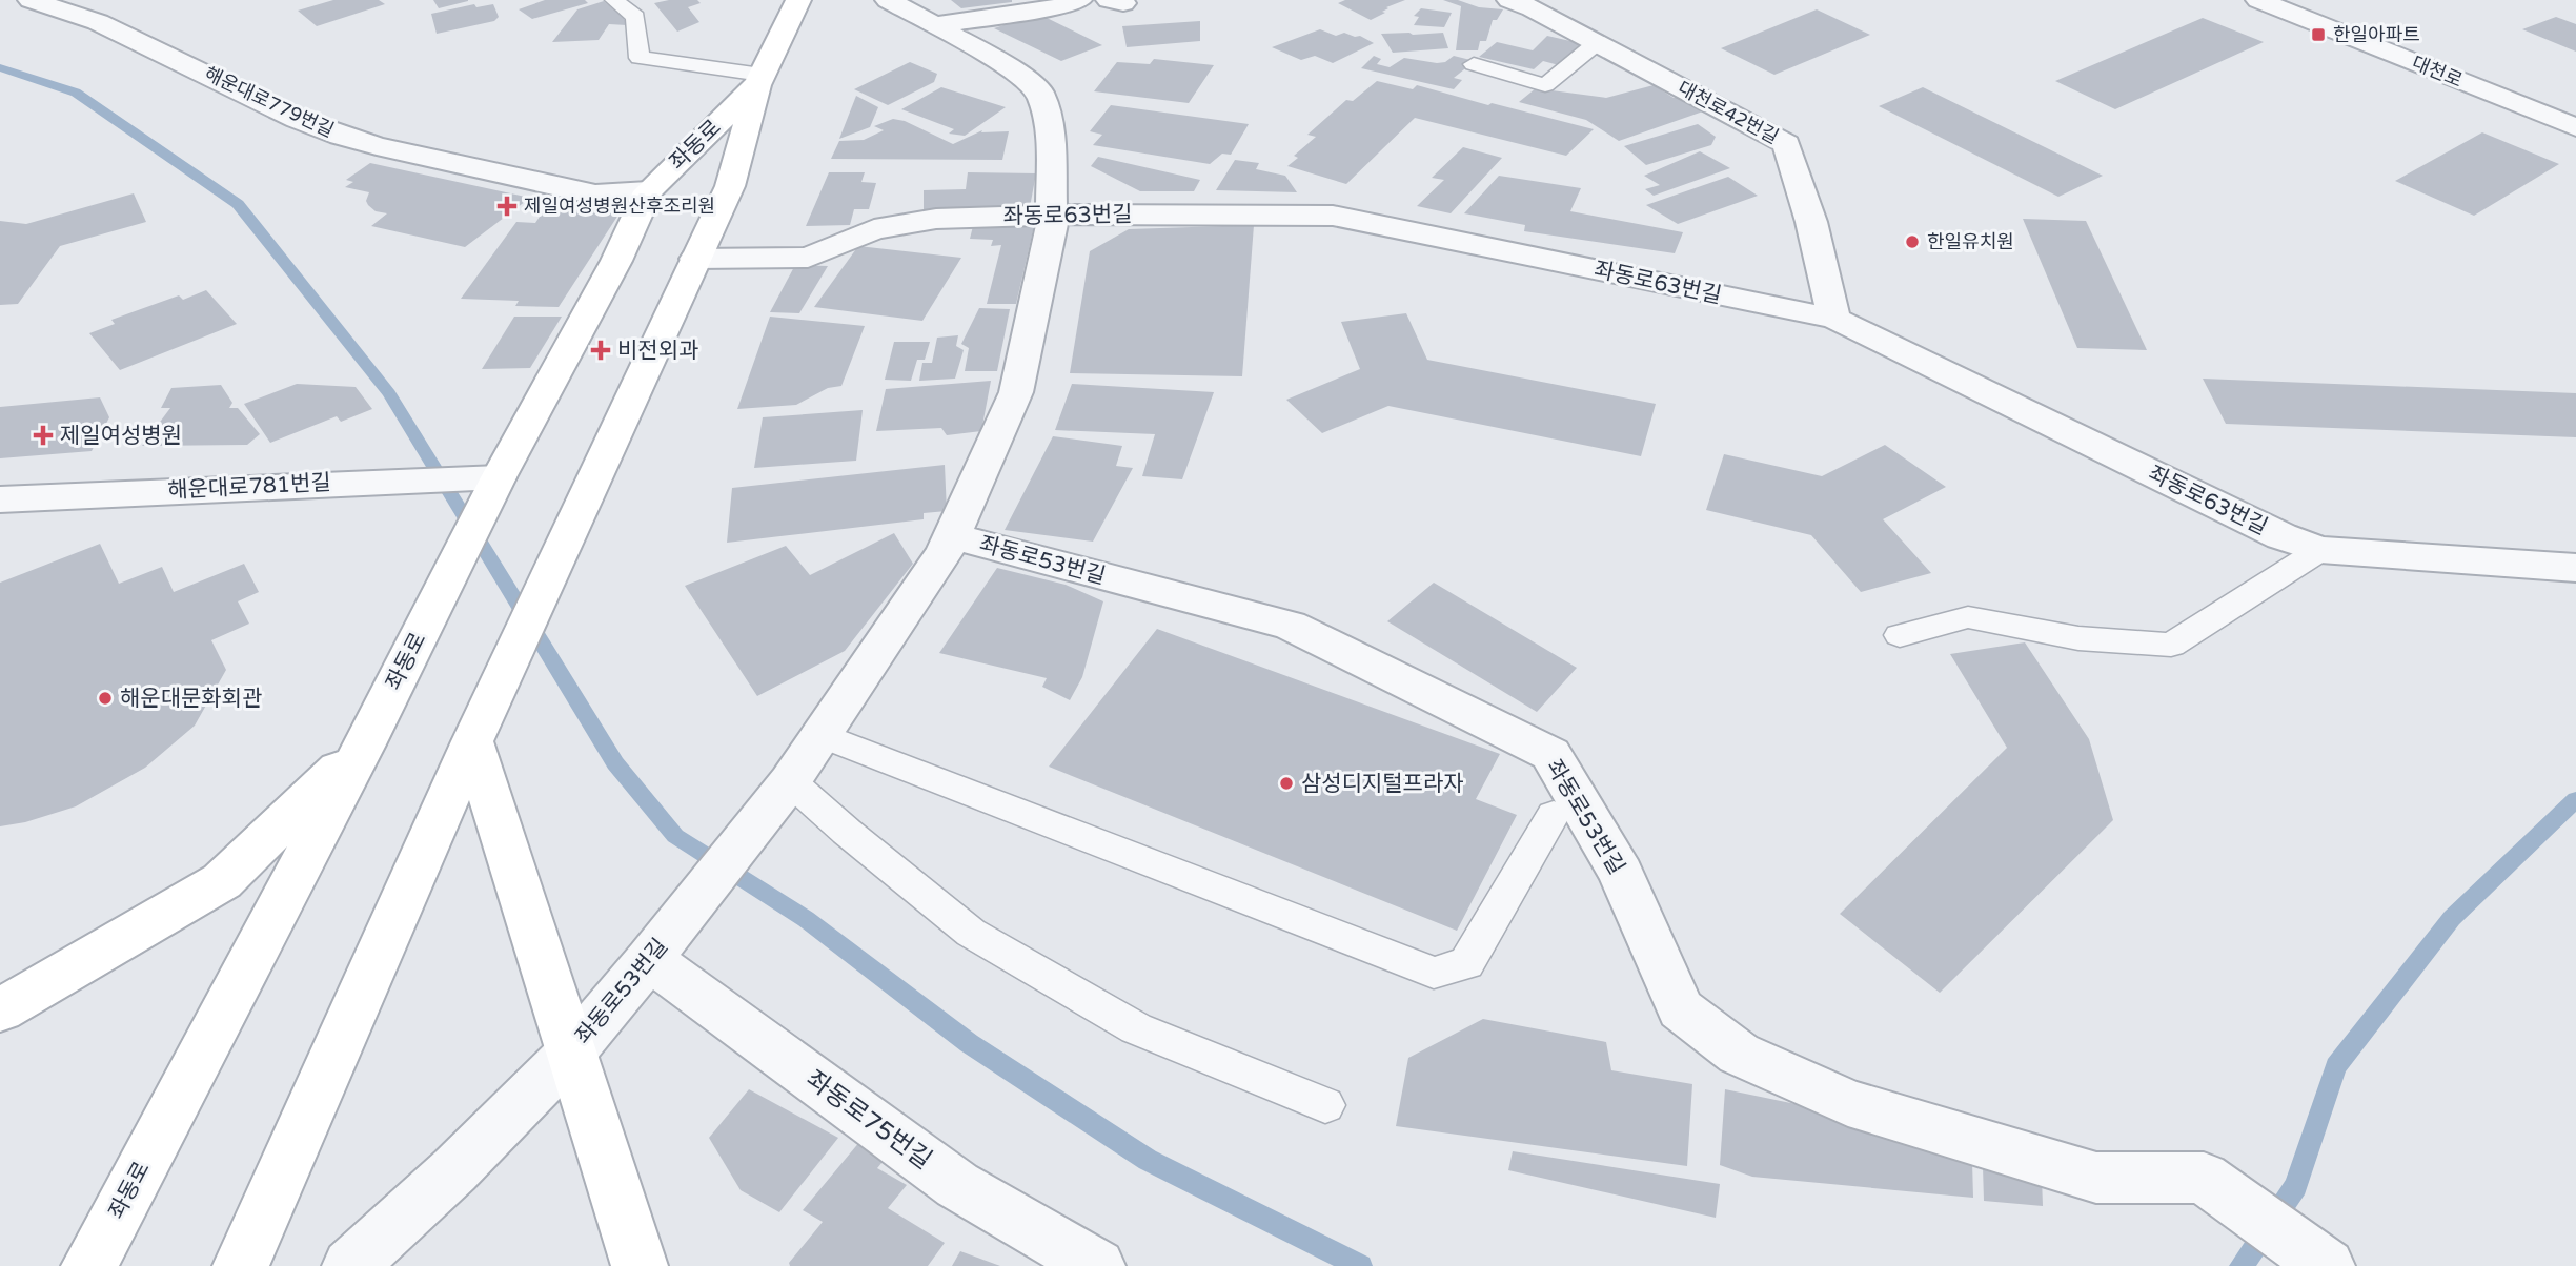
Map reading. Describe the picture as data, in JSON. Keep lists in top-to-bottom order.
{
  "streets": {
    "main road": ["좌동로"],
    "street": [
      "대천로",
      "해운대로779번길",
      "대천로42번길",
      "좌동로63번길",
      "해운대로781번길",
      "좌동로53번길",
      "좌동로75번길"
    ]
  },
  "crossings": [
    ["해운대로779번길", "좌동로"],
    ["대천로42번길", "좌동로63번길"],
    ["좌동로", "좌동로63번길"],
    ["좌동로", "해운대로781번길"],
    ["좌동로63번길", "좌동로53번길"],
    ["좌동로53번길", "좌동로75번길"]
  ],
  "places": {
    "transit": ["한일아파트"],
    "health": ["제일여성병원산후조리원", "비전외과", "제일여성병원"],
    "other": ["한일유치원", "해운대문화회관", "삼성디지털프라자"]
  }
}
